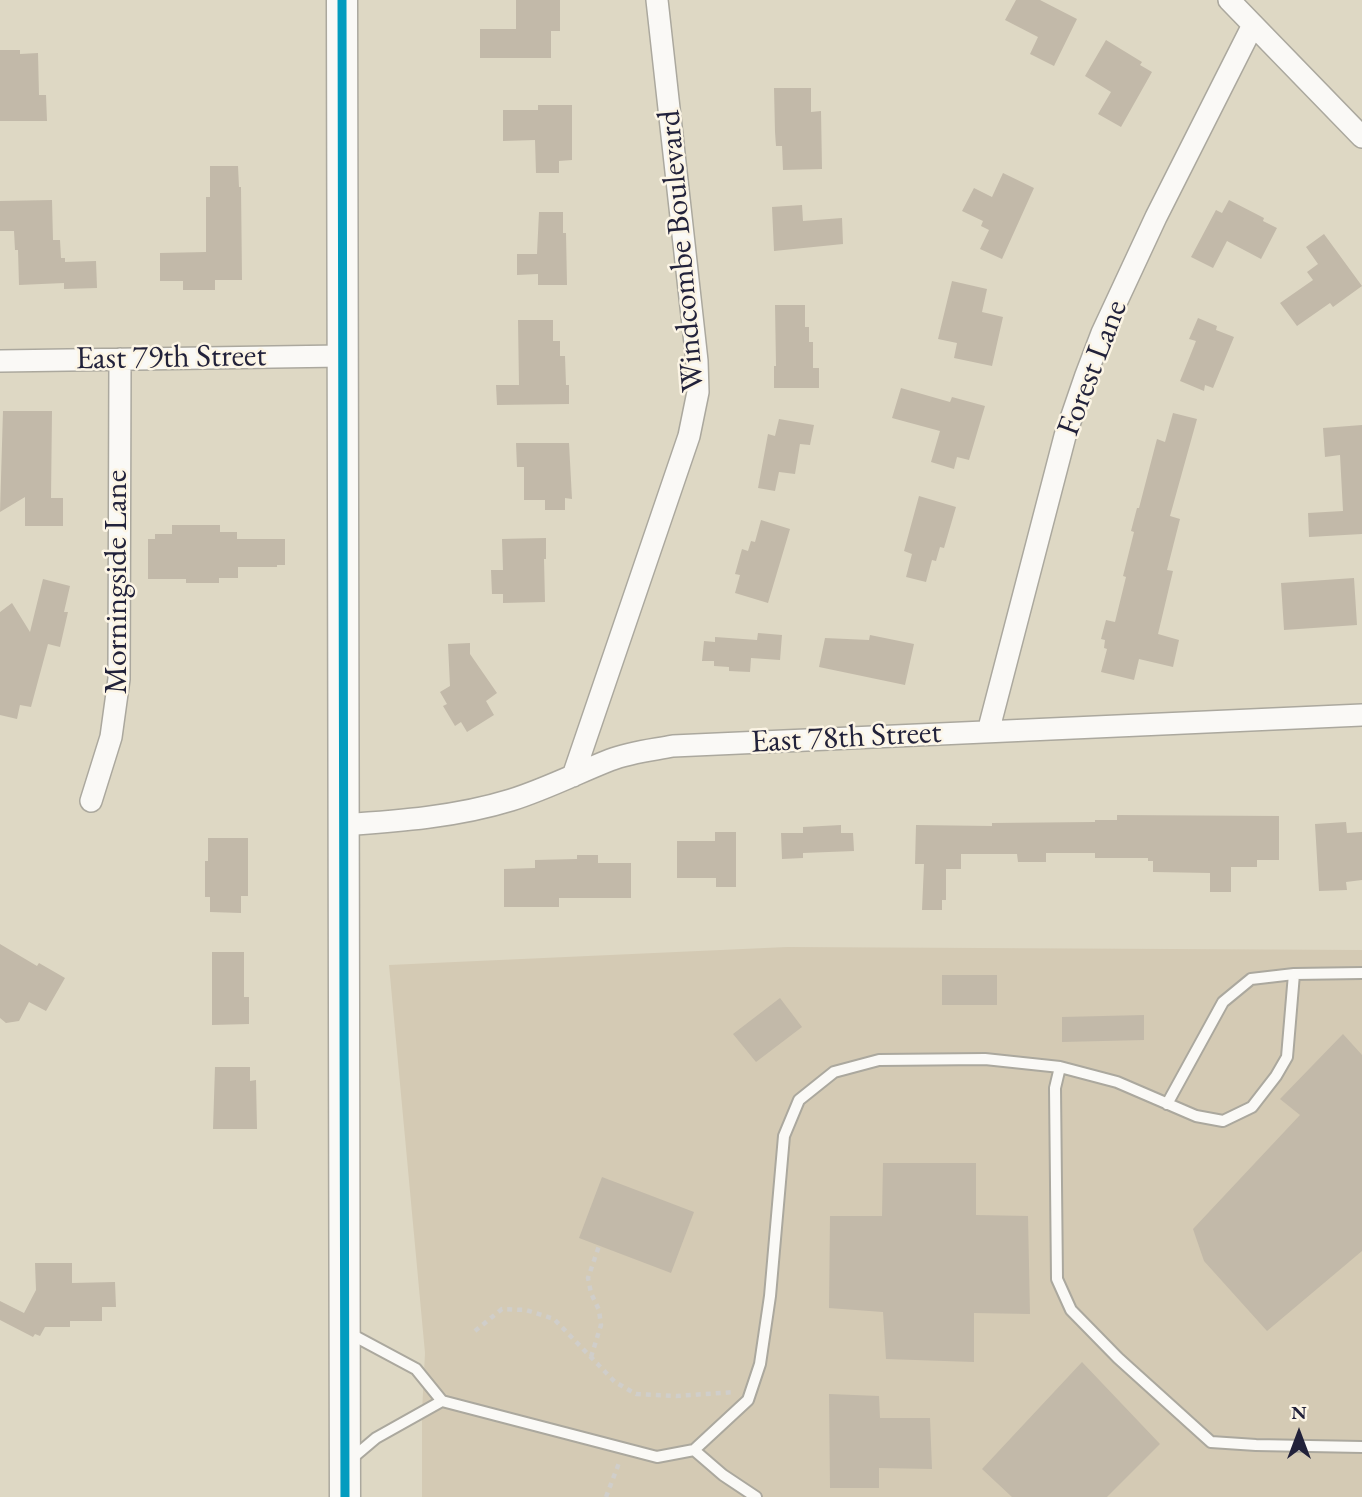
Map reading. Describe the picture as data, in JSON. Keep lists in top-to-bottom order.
{
  "streets": {
    "street": [
      "Windcombe Boulevard",
      "East 79th Street",
      "Forest Lane",
      "Morningside Lane",
      "East 78th Street"
    ]
  },
  "crossings": [
    ["Windcombe Boulevard", "East 78th Street"],
    ["East 79th Street", "Morningside Lane"],
    ["Forest Lane", "East 78th Street"]
  ],
  "north": "top"
}
